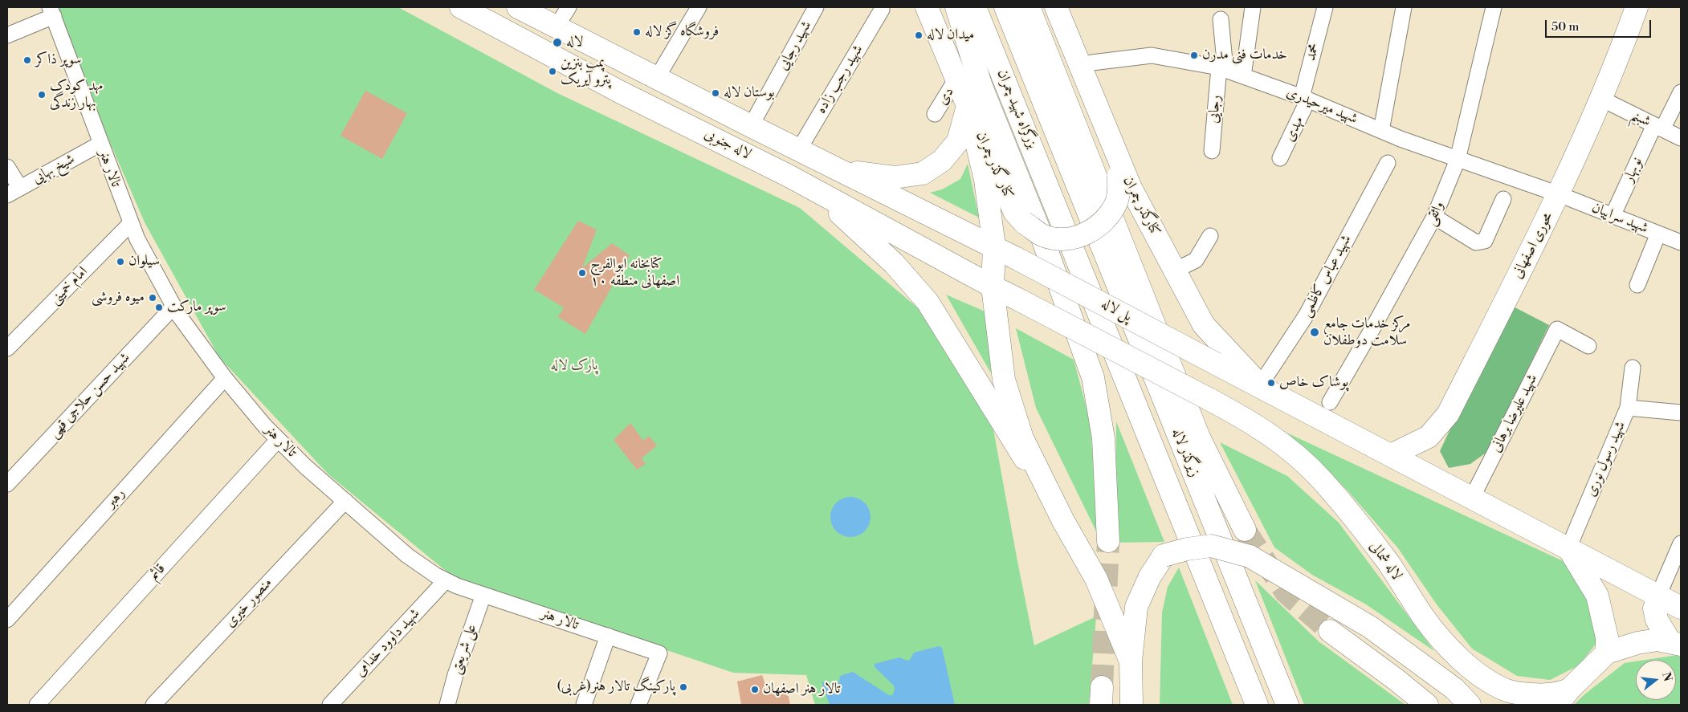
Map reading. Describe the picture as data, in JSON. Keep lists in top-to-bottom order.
{
  "streets": {
    "main road": [
      "بزرگراه شهید چمران",
      "لاله جنوبی",
      "کنار گذر چمران",
      "کنارگذر چمران",
      "محوری اصفهانی",
      "پل لاله",
      "زیرگذر لاله",
      "لاله شمالی"
    ],
    "street": [
      "شهید رجایی",
      "محمد",
      "شهید رجب زاده",
      "دی",
      "شهید میرحیدری",
      "رجایی",
      "شبنم",
      "مهدی",
      "تالار هنر",
      "شیخ بهایی",
      "نوبهار",
      "واثقی",
      "شهید سراییان",
      "شهید عباس کاظمی",
      "امام خمینی",
      "شهید حسن حلاجی قهی",
      "شهید علیرضا برهانی",
      "شهید رسول نوری",
      "رهبر",
      "قائم",
      "منصور خیری",
      "شهید داوود خدامی",
      "علی شریعتی"
    ]
  },
  "crossings": [
    ["شهید رجایی", "لاله جنوبی"],
    ["محمد", "شهید میرحیدری"],
    ["محمد", "مهدی"],
    ["شهید رجب زاده", "لاله جنوبی"],
    ["شهید میرحیدری", "رجایی"],
    ["شهید میرحیدری", "مهدی"],
    ["شهید میرحیدری", "کنارگذر چمران"],
    ["شهید میرحیدری", "واثقی"],
    ["شهید میرحیدری", "شهید سراییان"],
    ["شهید میرحیدری", "محوری اصفهانی"],
    ["بزرگراه شهید چمران", "زیرگذر لاله"],
    ["شبنم", "نوبهار"],
    ["شبنم", "محوری اصفهانی"],
    ["لاله جنوبی", "پل لاله"],
    ["لاله جنوبی", "لاله شمالی"],
    ["کنار گذر چمران", "کنارگذر چمران"],
    ["تالار هنر", "شیخ بهایی"],
    ["تالار هنر", "امام خمینی"],
    ["تالار هنر", "شهید حسن حلاجی قهی"],
    ["تالار هنر", "رهبر"],
    ["تالار هنر", "قائم"],
    ["تالار هنر", "منصور خیری"],
    ["تالار هنر", "شهید داوود خدامی"],
    ["تالار هنر", "علی شریعتی"],
    ["نوبهار", "شهید سراییان"],
    ["کنارگذر چمران", "شهید عباس کاظمی"],
    ["کنارگذر چمران", "پل لاله"],
    ["شهید سراییان", "محوری اصفهانی"],
    ["شهید عباس کاظمی", "پل لاله"]
  ],
  "parks": ["پارک لاله"],
  "places": [
    "فروشگاه گز لاله",
    "میدان لاله",
    "لاله",
    "خدمات فنی مدرن",
    "سوپر ذاکر",
    "پمپ بنزین پترو آیریک",
    "بوستان لاله",
    "مهد کودک بهار زندگی",
    "سیلوان",
    "کتابخانه ابوالفرج اصفهانی منطقه ۱۰",
    "میوه فروشی",
    "سوپر مارکت",
    "مرکز خدمات جامع سلامت دوطفلان",
    "پوشاک خاص",
    "پارکینگ تالار هنر(غربی)",
    "تالار هنر اصفهان"
  ],
  "scale_bar": "50 m",
  "north": "right"
}
